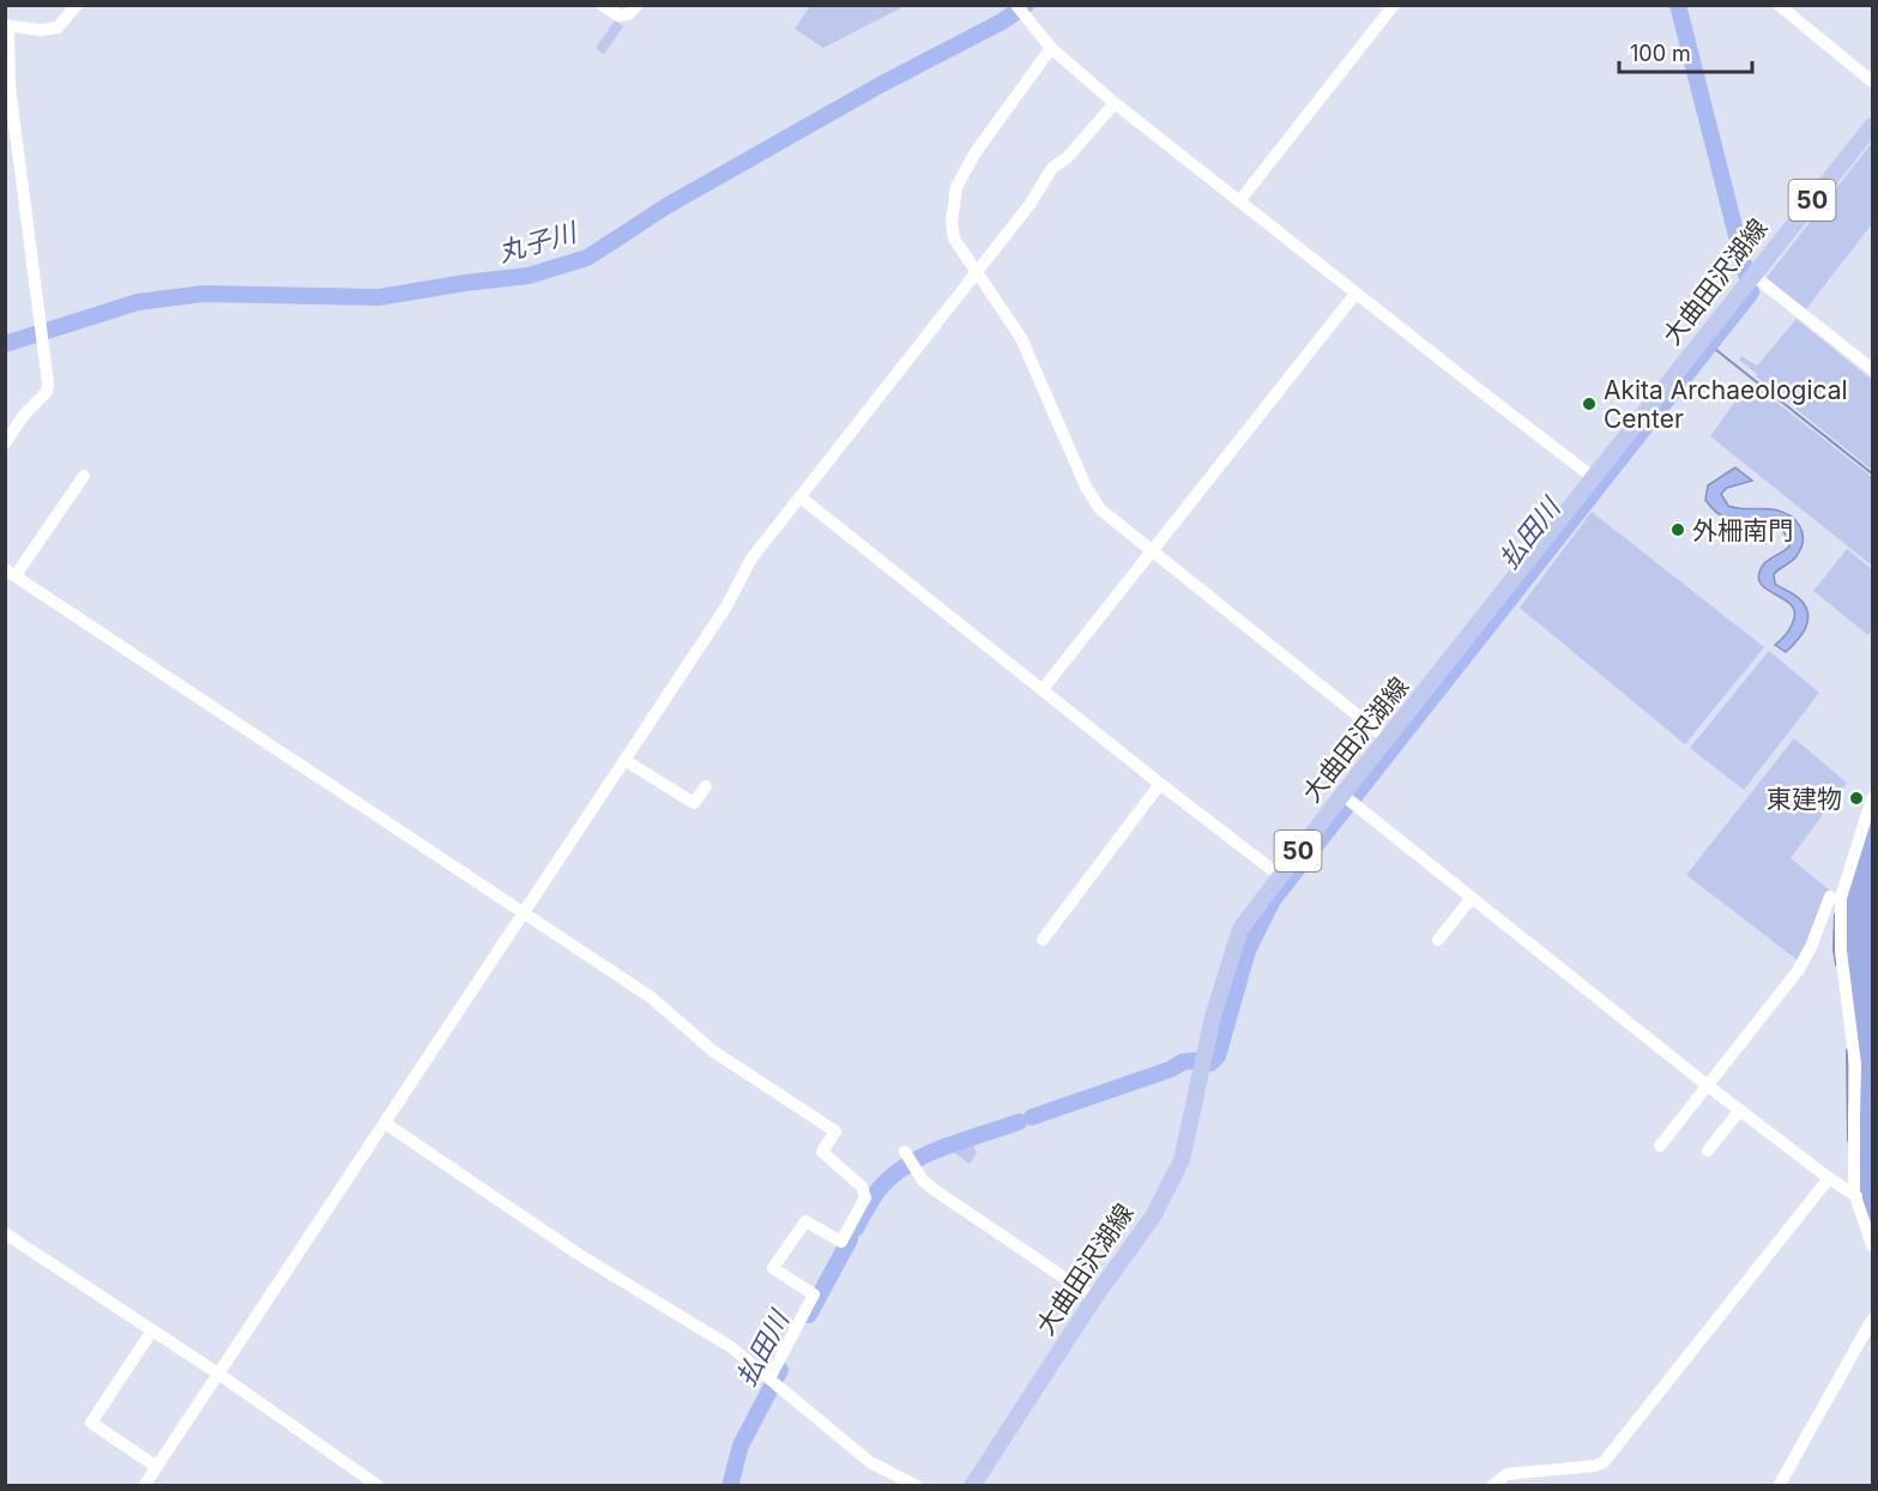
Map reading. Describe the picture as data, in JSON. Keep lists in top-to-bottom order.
{
  "streets": {
    "main road": ["50", "大曲田沢湖線"]
  },
  "water": ["丸子川", "払田川"],
  "places": ["Akita Archaeological Center", "外柵南門", "東建物"],
  "scale_bar": "100 m"
}
